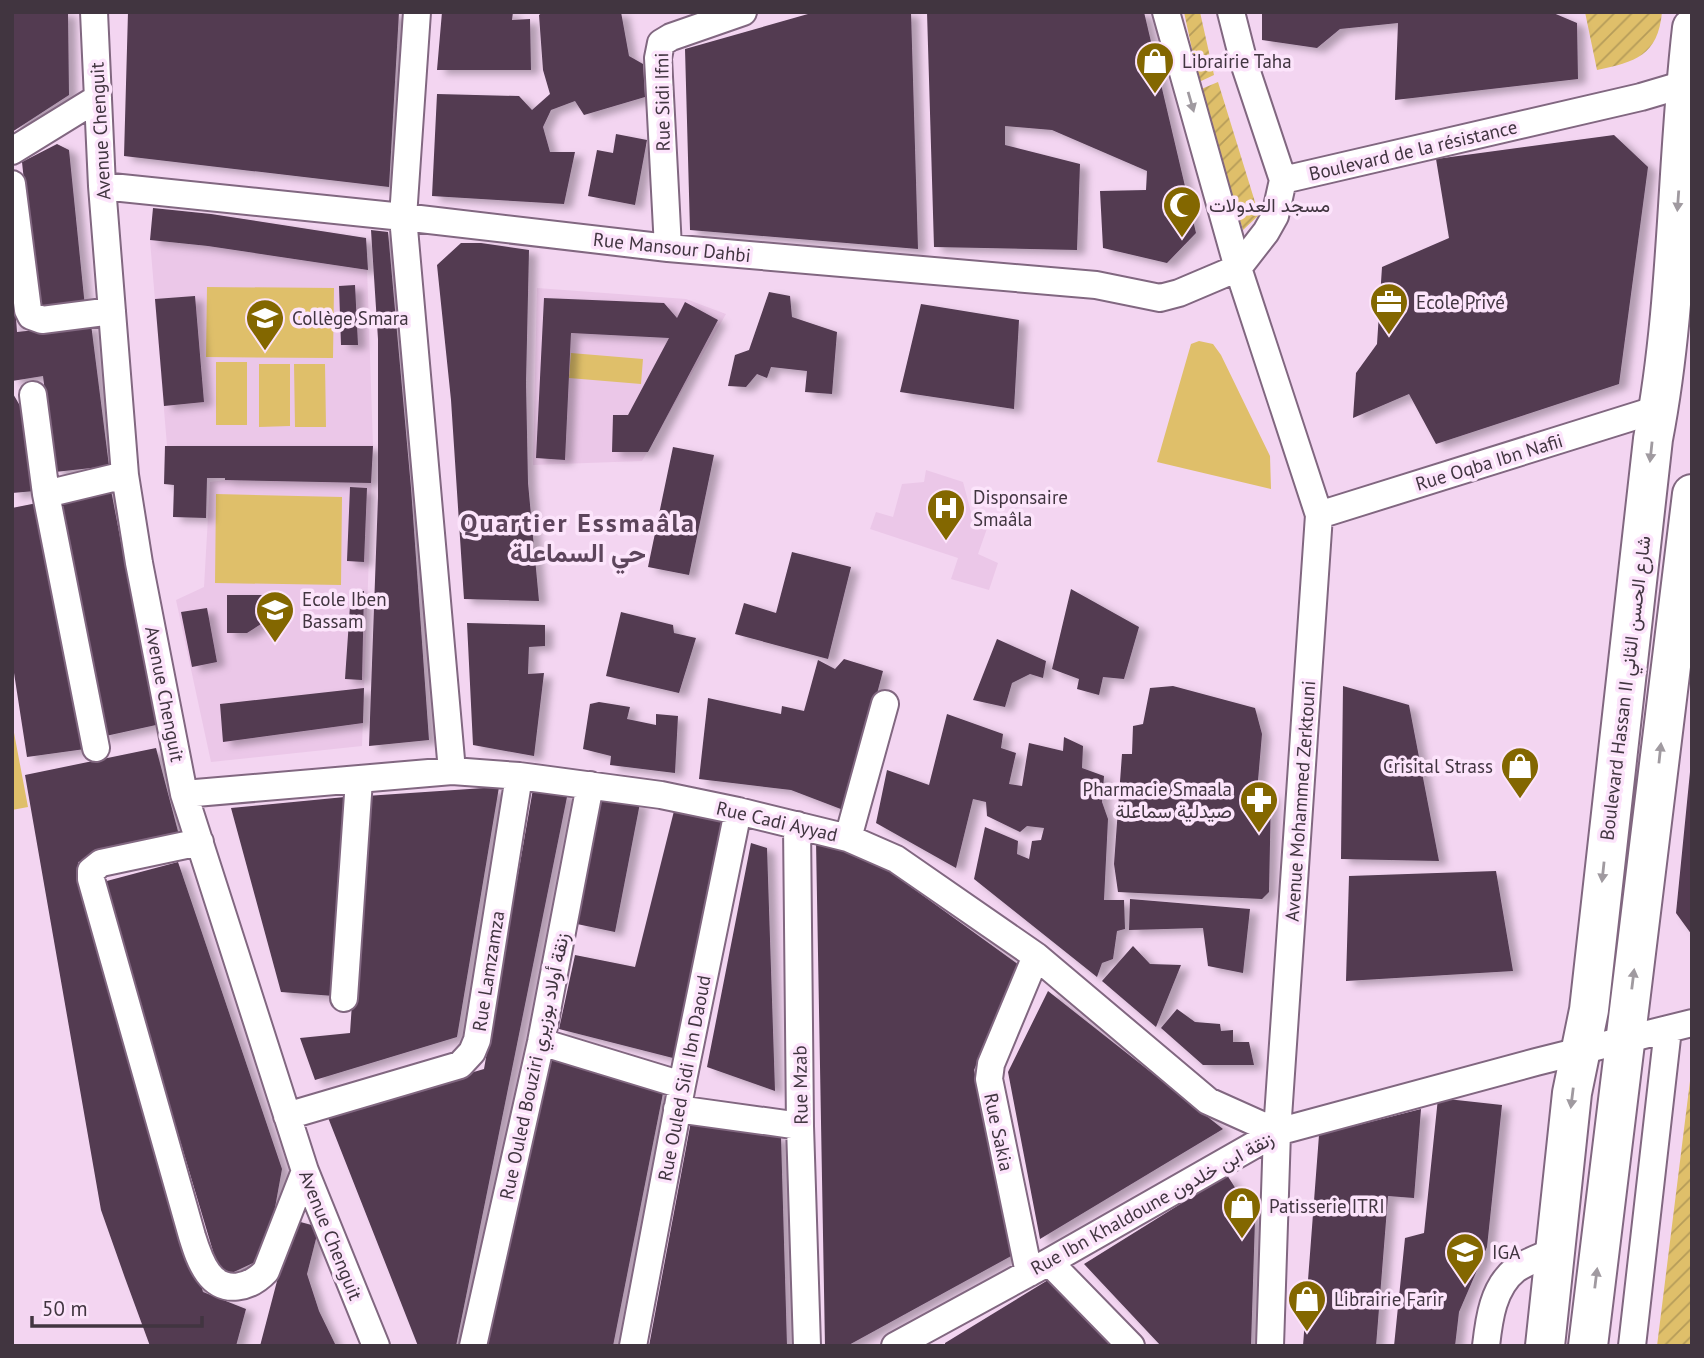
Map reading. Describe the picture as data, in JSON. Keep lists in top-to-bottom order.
{
  "streets": {
    "main road": ["Boulevard Hassan II شارع الحسن الثاني"],
    "street": [
      "Rue Sidi Ifni",
      "Avenue Chenguit",
      "Boulevard de la résistance",
      "Rue Mansour Dahbi",
      "Rue Oqba Ibn Nafii",
      "Avenue Mohammed Zerktouni",
      "Rue Cadi Ayyad",
      "Rue Lamzamza",
      "Rue Ouled Bouziri زنقة أولاد بوزيري",
      "Rue Ouled Sidi Ibn Daoud",
      "Rue Mzab",
      "Rue Sakia",
      "Rue Ibn Khaldoune زنقة ابن خلدون"
    ]
  },
  "crossings": [
    ["Rue Sidi Ifni", "Rue Mansour Dahbi"],
    ["Avenue Chenguit", "Rue Mansour Dahbi"],
    ["Avenue Chenguit", "Rue Cadi Ayyad"],
    ["Avenue Chenguit", "Rue Lamzamza"],
    ["Boulevard de la résistance", "Rue Mansour Dahbi"],
    ["Boulevard de la résistance", "Boulevard Hassan II شارع الحسن الثاني"],
    ["Boulevard de la résistance", "Avenue Mohammed Zerktouni"],
    ["Rue Mansour Dahbi", "Avenue Mohammed Zerktouni"],
    ["Rue Oqba Ibn Nafii", "Boulevard Hassan II شارع الحسن الثاني"],
    ["Rue Oqba Ibn Nafii", "Avenue Mohammed Zerktouni"],
    ["Boulevard Hassan II شارع الحسن الثاني", "Rue Ibn Khaldoune زنقة ابن خلدون"],
    ["Avenue Mohammed Zerktouni", "Rue Cadi Ayyad"],
    ["Avenue Mohammed Zerktouni", "Rue Ibn Khaldoune زنقة ابن خلدون"],
    ["Rue Cadi Ayyad", "Rue Lamzamza"],
    ["Rue Cadi Ayyad", "Rue Ouled Bouziri زنقة أولاد بوزيري"],
    ["Rue Cadi Ayyad", "Rue Ouled Sidi Ibn Daoud"],
    ["Rue Cadi Ayyad", "Rue Mzab"],
    ["Rue Cadi Ayyad", "Rue Sakia"],
    ["Rue Cadi Ayyad", "Rue Ibn Khaldoune زنقة ابن خلدون"],
    ["Rue Sakia", "Rue Ibn Khaldoune زنقة ابن خلدون"]
  ],
  "districts": ["Quartier Essmaâla حي السماعلة"],
  "places": {
    "shop": [
      "Librairie Taha",
      "Crisital Strass",
      "Patisserie ITRI",
      "Librairie Farir"
    ],
    "mosque": ["مسجد العدولات"],
    "office": ["Ecole Privé"],
    "school or university": ["Collège Smara", "Ecole Iben Bassam", "IGA"],
    "hospital": ["Disponsaire Smaâla"],
    "pharmacy": ["Pharmacie Smaala صيدلية سماعلة"]
  },
  "scale_bar": "50 m"
}
